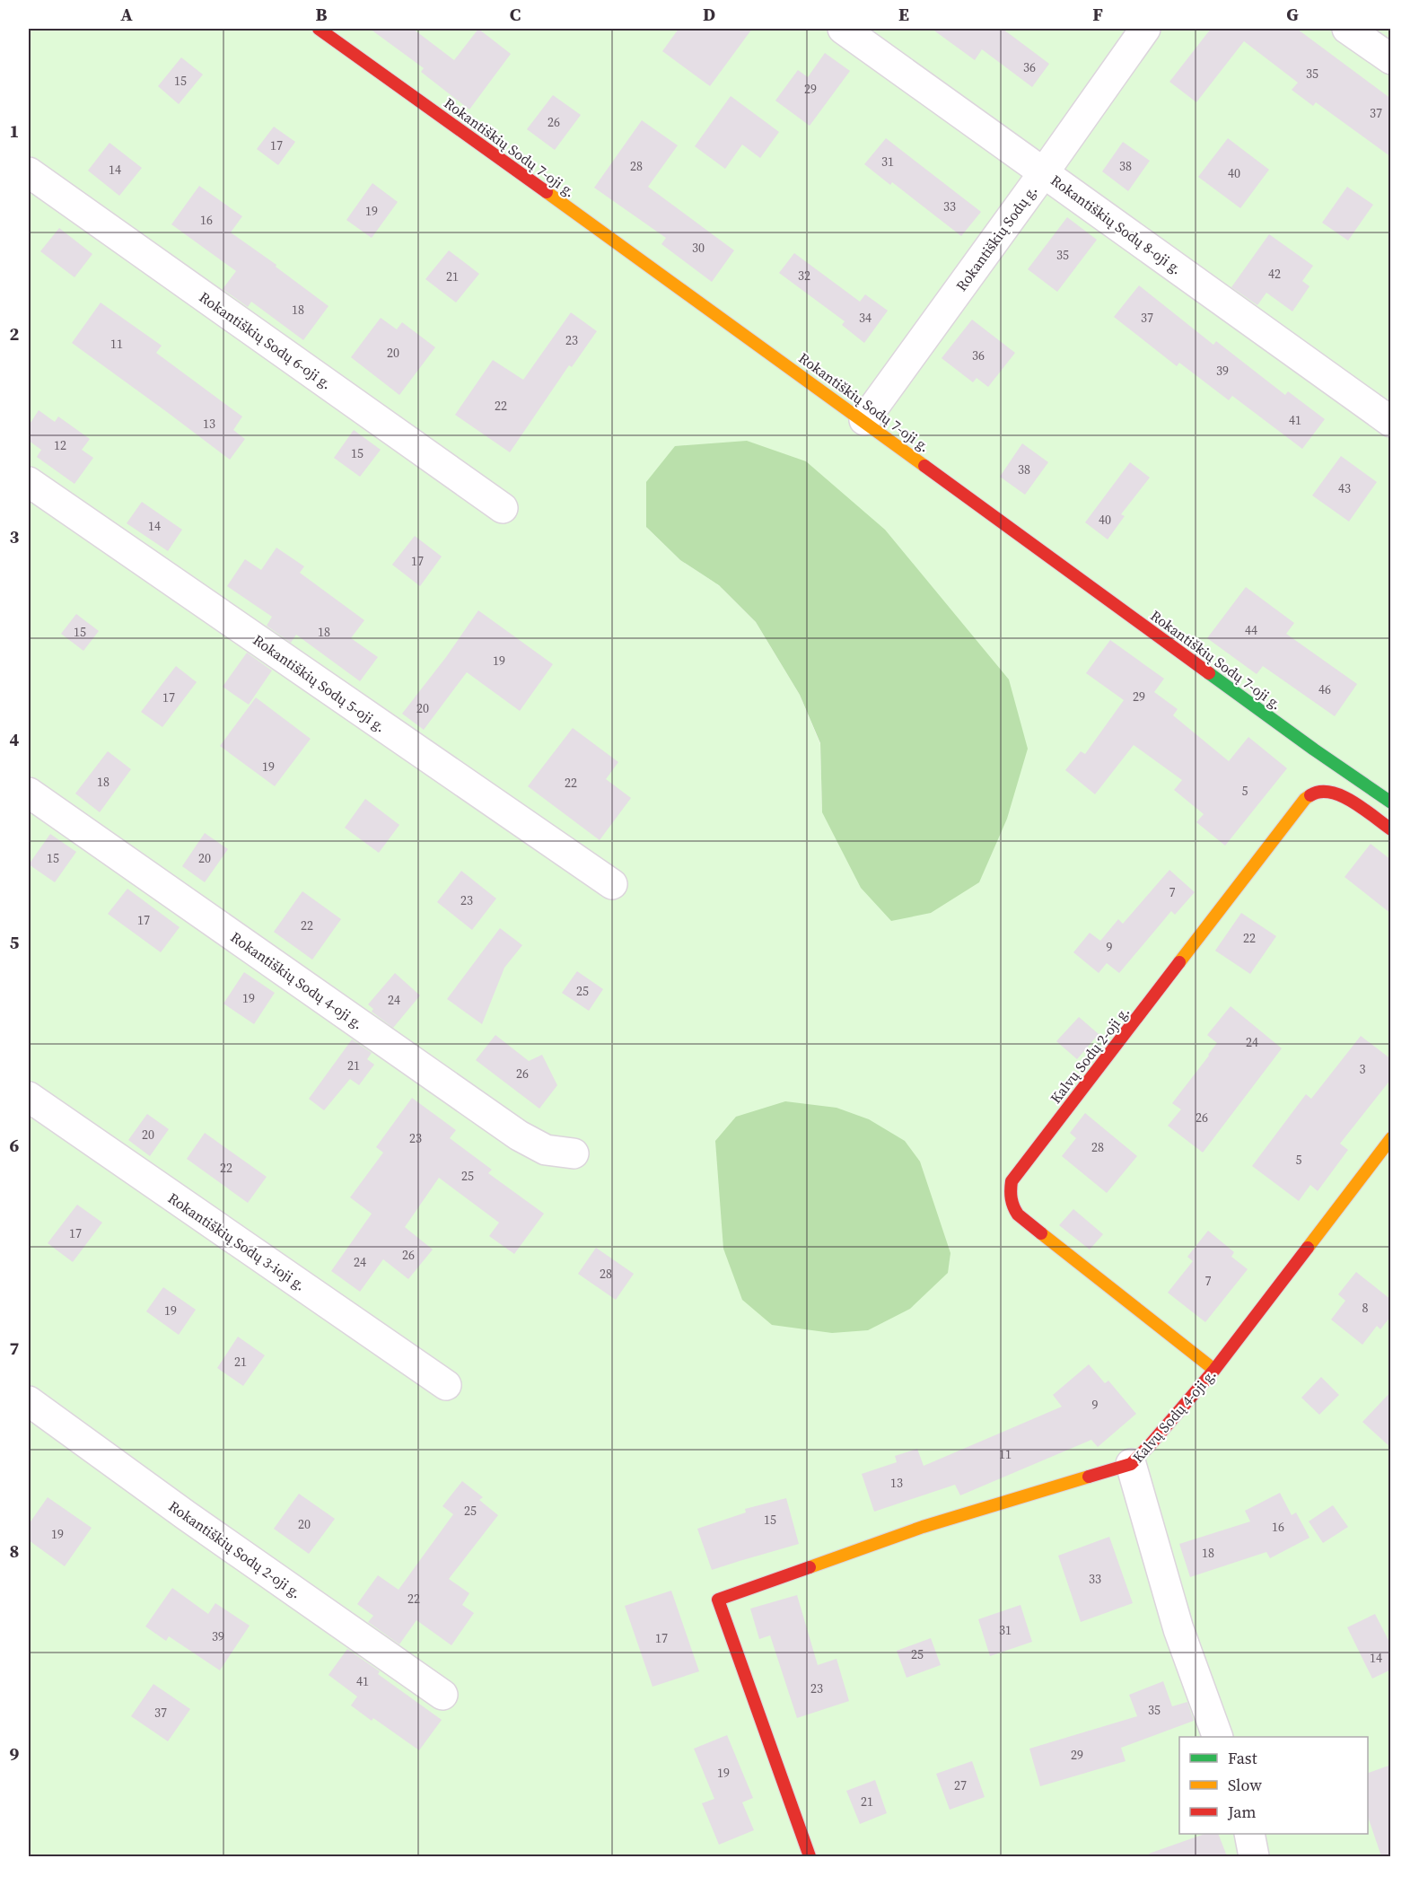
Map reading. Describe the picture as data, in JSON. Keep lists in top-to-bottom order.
{
  "streets": {
    "street": [
      "Rokantiškių Sodų 7-oji g.",
      "Rokantiškių Sodų 8-oji g.",
      "Rokantiškių Sodų g.",
      "Rokantiškių Sodų 6-oji g.",
      "Rokantiškių Sodų 5-oji g.",
      "Rokantiškių Sodų 4-oji g.",
      "Kalvų Sodų 2-oji g.",
      "Rokantiškių Sodų 3-ioji g.",
      "Kalvų Sodų 4-oji g.",
      "Rokantiškių Sodų 2-oji g."
    ]
  },
  "crossings": [
    ["Rokantiškių Sodų 7-oji g.", "Rokantiškių Sodų g."],
    ["Rokantiškių Sodų 8-oji g.", "Rokantiškių Sodų g."],
    ["Kalvų Sodų 2-oji g.", "Kalvų Sodų 4-oji g."]
  ],
  "house_numbers": [
    "36",
    "35",
    "15",
    "29",
    "37",
    "26",
    "17",
    "31",
    "28",
    "38",
    "14",
    "40",
    "33",
    "19",
    "16",
    "30",
    "35",
    "42",
    "32",
    "21",
    "18",
    "34",
    "37",
    "23",
    "11",
    "20",
    "36",
    "39",
    "22",
    "41",
    "13",
    "12",
    "15",
    "38",
    "43",
    "40",
    "14",
    "17",
    "44",
    "15",
    "18",
    "19",
    "46",
    "29",
    "17",
    "20",
    "19",
    "18",
    "22",
    "5",
    "15",
    "20",
    "7",
    "23",
    "17",
    "22",
    "22",
    "9",
    "25",
    "19",
    "24",
    "24",
    "21",
    "3",
    "26",
    "26",
    "20",
    "23",
    "28",
    "5",
    "22",
    "25",
    "17",
    "26",
    "24",
    "28",
    "7",
    "8",
    "19",
    "21",
    "9",
    "11",
    "13",
    "25",
    "15",
    "20",
    "16",
    "19",
    "18",
    "33",
    "22",
    "31",
    "39",
    "17",
    "25",
    "14",
    "41",
    "23",
    "35",
    "37",
    "29",
    "19",
    "27",
    "21"
  ],
  "legend": ["Fast", "Slow", "Jam"],
  "grid": {
    "columns": [
      "A",
      "B",
      "C",
      "D",
      "E",
      "F",
      "G"
    ],
    "rows": [
      "1",
      "2",
      "3",
      "4",
      "5",
      "6",
      "7",
      "8",
      "9"
    ]
  }
}
